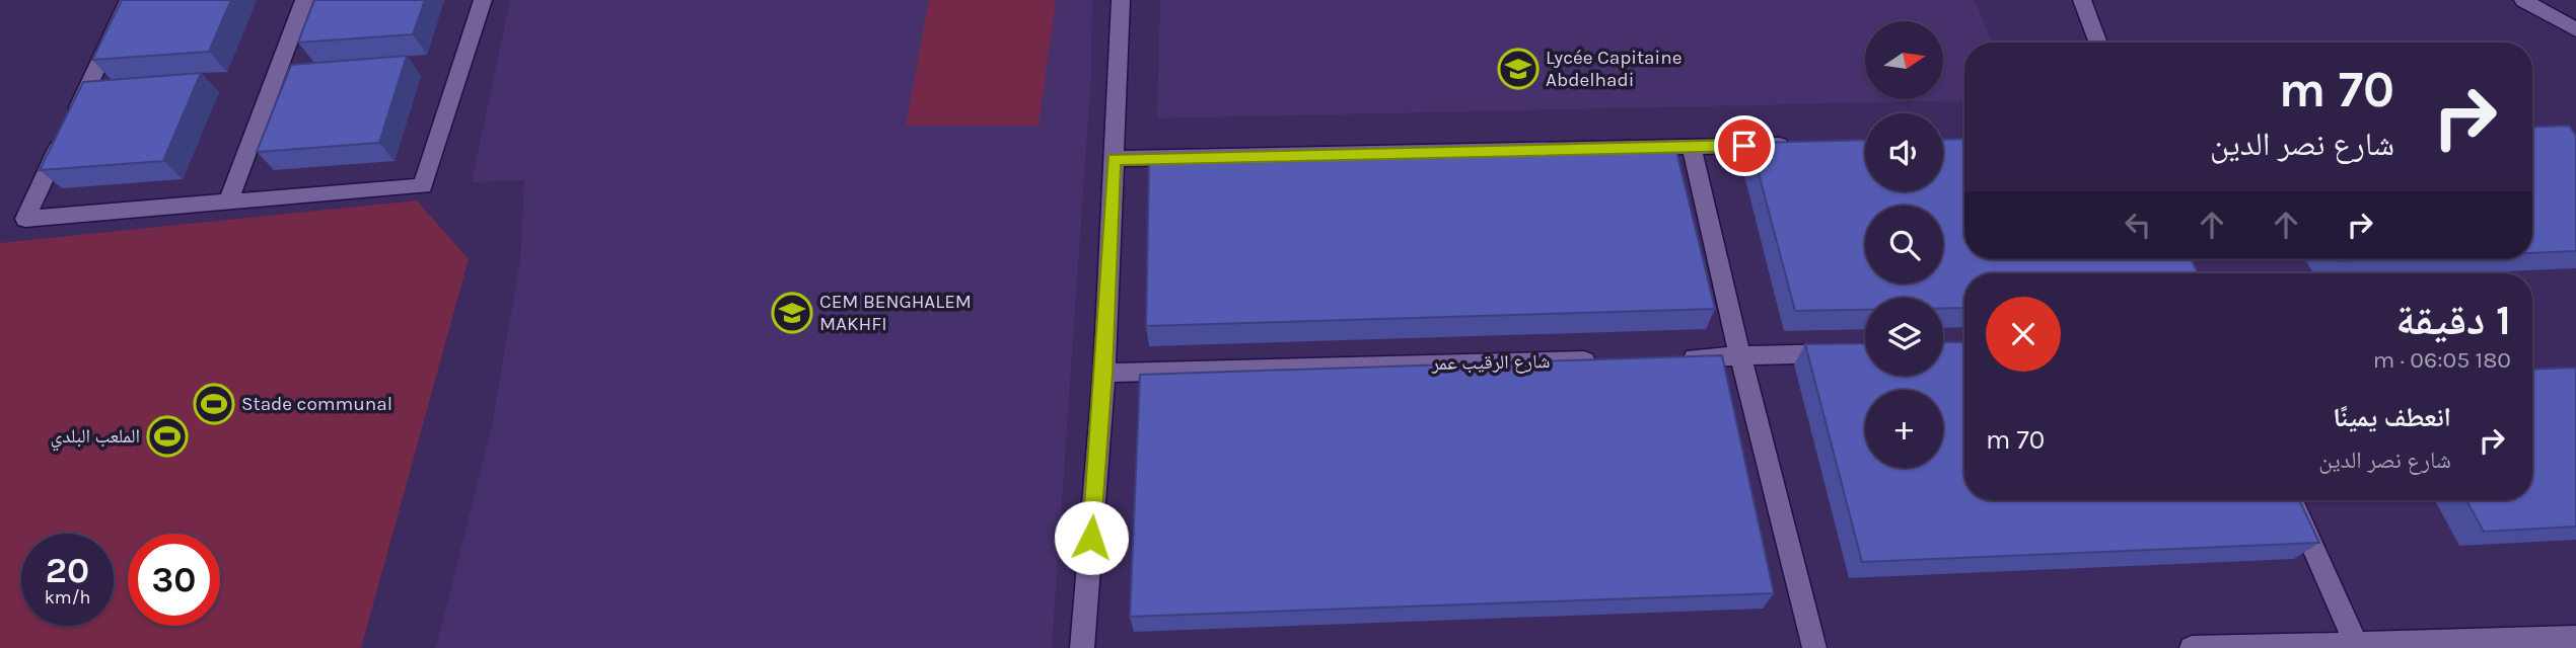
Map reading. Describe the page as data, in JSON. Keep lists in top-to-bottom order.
{
  "streets": {
    "street": ["شارع الرقيب عمر"]
  },
  "places": {
    "school or university": ["Lycée Capitaine Abdelhadi", "CEM BENGHALEM MAKHFI"],
    "sports": ["Stade communal", "الملعب البلدي"]
  },
  "north": "right",
  "page": {
    "map_buttons": "+",
    "turn": ["70 m", "شارع نصر الدين"],
    "heading": ["1 دقيقة", "180 m · 06:05"],
    "list": [
      {
        "name": "انعطف يمينًا",
        "note": "شارع نصر الدين",
        "value": "70 m"
      }
    ],
    "speed": "20 km/h",
    "limit": "30"
  }
}
